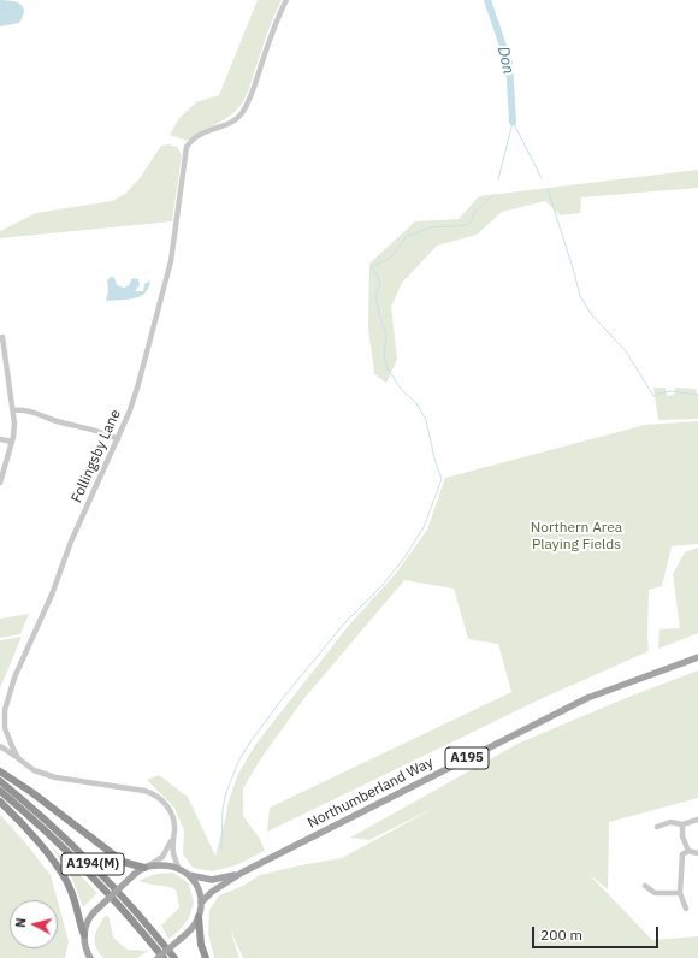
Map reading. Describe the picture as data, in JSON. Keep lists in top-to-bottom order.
{
  "streets": {
    "highway": ["A194(M)"],
    "main road": ["A195", "Northumberland Way"],
    "street": ["Follingsby Lane"]
  },
  "water": ["Don"],
  "parks": ["Northern Area Playing Fields"],
  "scale_bar": "200 m",
  "north": "left"
}
